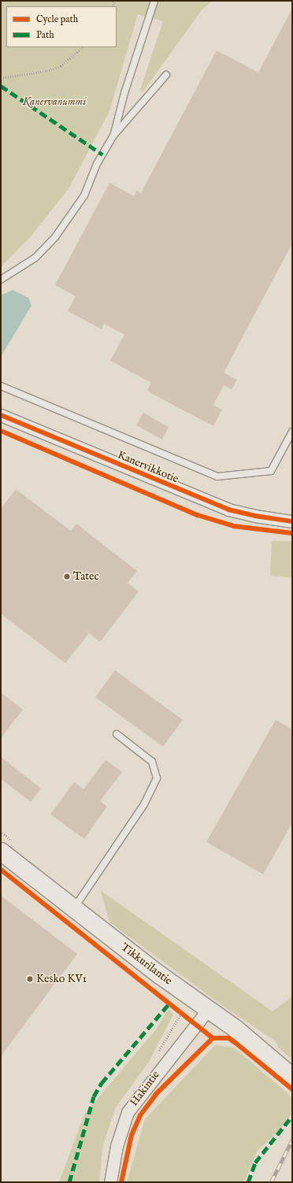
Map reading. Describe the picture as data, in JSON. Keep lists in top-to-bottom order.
{
  "streets": {
    "main road": ["Tikkurilantie"],
    "street": ["Kanervikkotie", "Hakintie"]
  },
  "crossings": [
    ["Tikkurilantie", "Hakintie"]
  ],
  "parks": ["Kanervanummi"],
  "places": ["Tatec", "Kesko KV1"],
  "legend": ["Cycle path", "Path"]
}
